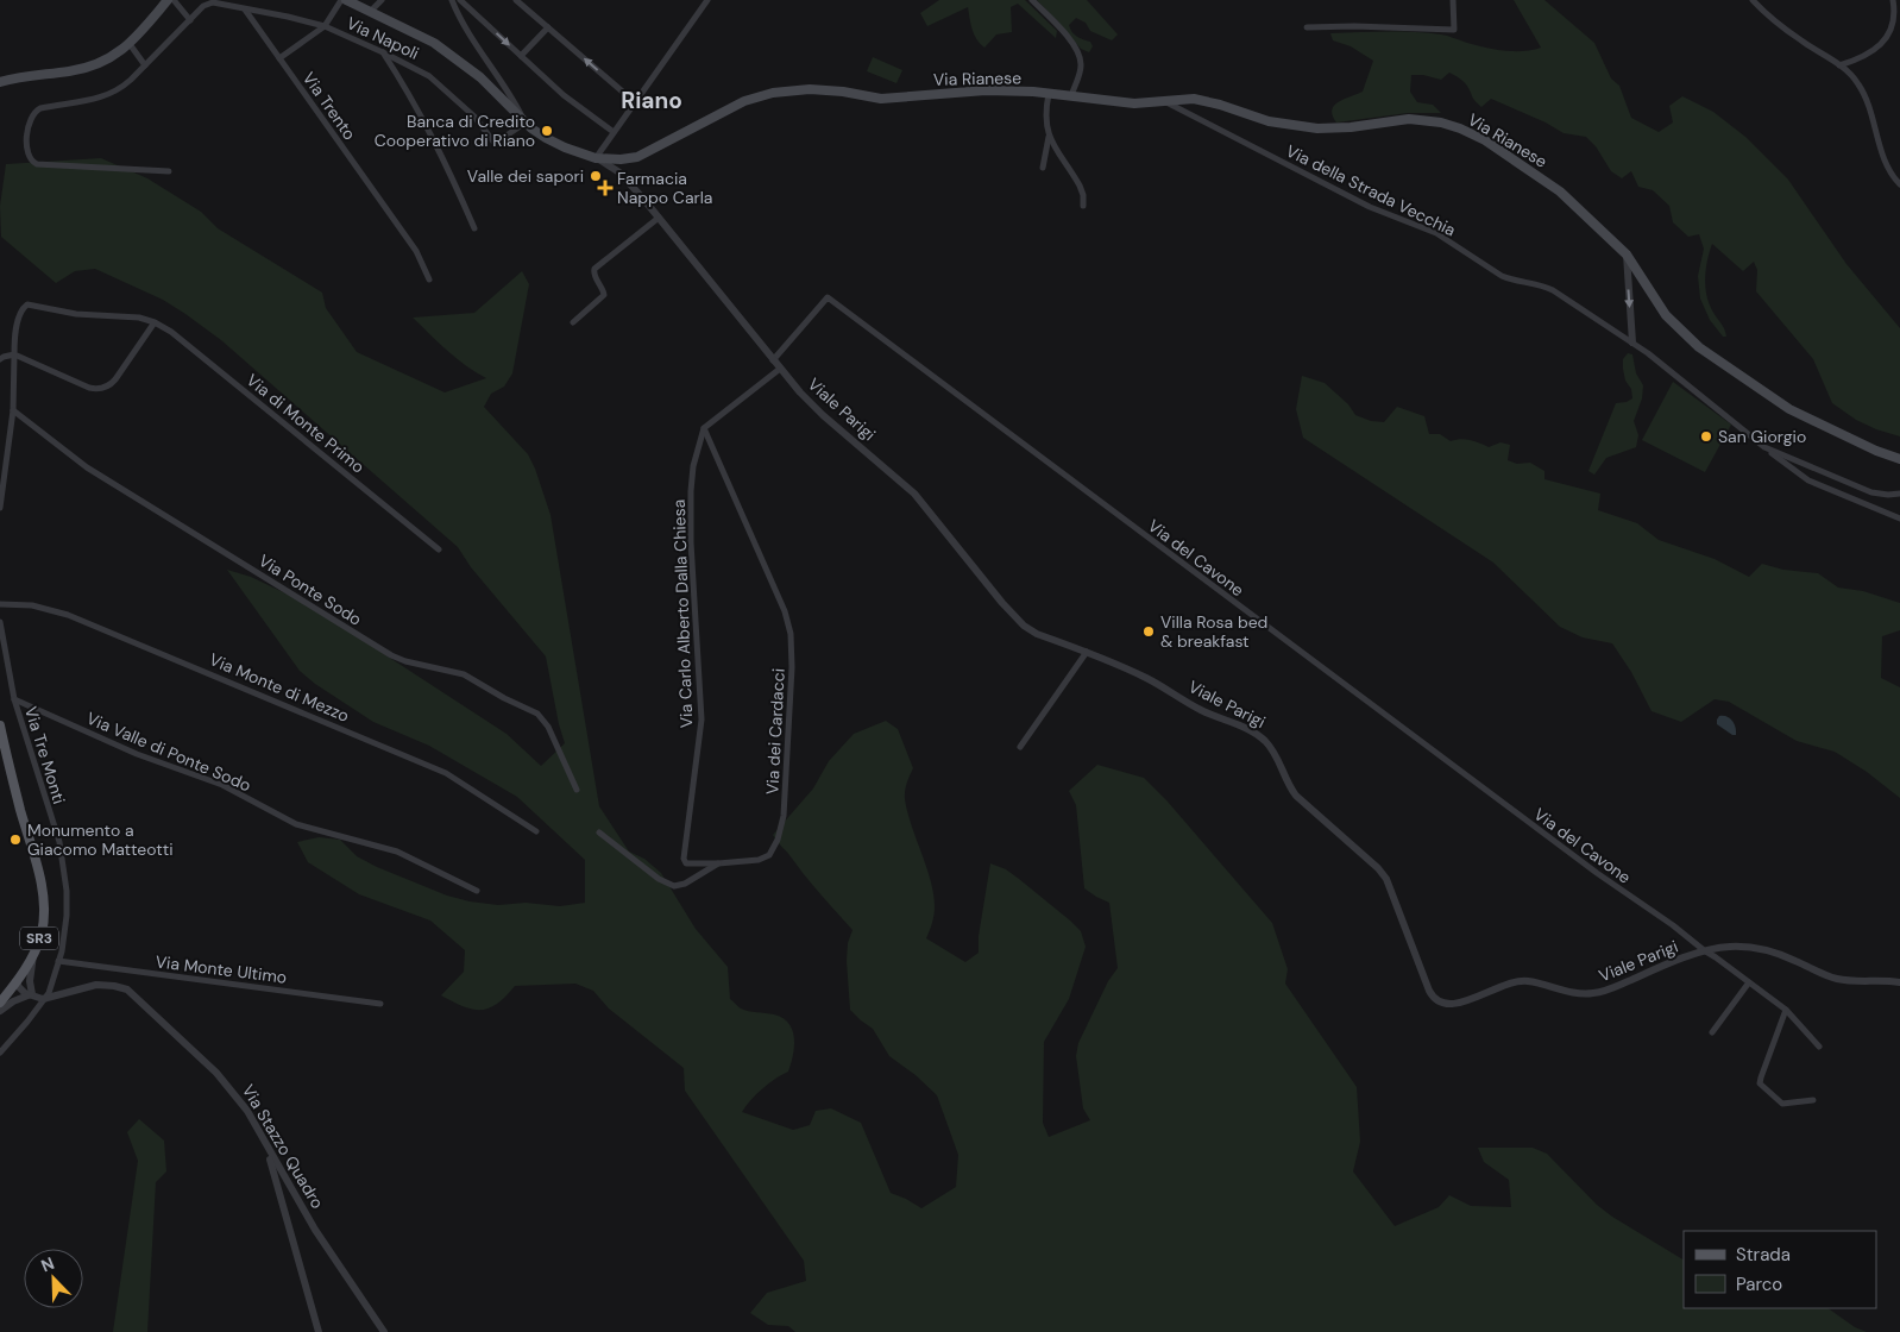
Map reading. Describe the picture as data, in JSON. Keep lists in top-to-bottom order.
{
  "streets": {
    "main road": ["Via Rianese", "SR3"],
    "street": [
      "Via Napoli",
      "Via Trento",
      "Via della Strada Vecchia",
      "Viale Parigi",
      "Via di Monte Primo",
      "Via del Cavone",
      "Via Ponte Sodo",
      "Via Carlo Alberto Dalla Chiesa",
      "Via Monte di Mezzo",
      "Via dei Cardacci",
      "Via Valle di Ponte Sodo",
      "Via Tre Monti",
      "Via Monte Ultimo",
      "Via Stazzo Quadro"
    ]
  },
  "crossings": [
    ["Via Napoli", "Via Rianese"],
    ["Via Napoli", "Via Trento"],
    ["Via Rianese", "Via della Strada Vecchia"],
    ["Via Rianese", "Viale Parigi"],
    ["Viale Parigi", "Via del Cavone"],
    ["Via Carlo Alberto Dalla Chiesa", "Via dei Cardacci"],
    ["Via Valle di Ponte Sodo", "Via Tre Monti"],
    ["Via Tre Monti", "Via Monte Ultimo"],
    ["Via Tre Monti", "Via Stazzo Quadro"]
  ],
  "districts": ["Riano"],
  "places": {
    "other": [
      "Banca di Credito Cooperativo di Riano",
      "Valle dei sapori",
      "San Giorgio",
      "Villa Rosa bed & breakfast",
      "Monumento a Giacomo Matteotti"
    ],
    "health": ["Farmacia Nappo Carla"]
  },
  "legend": ["Strada", "Parco"],
  "north": "top left"
}
